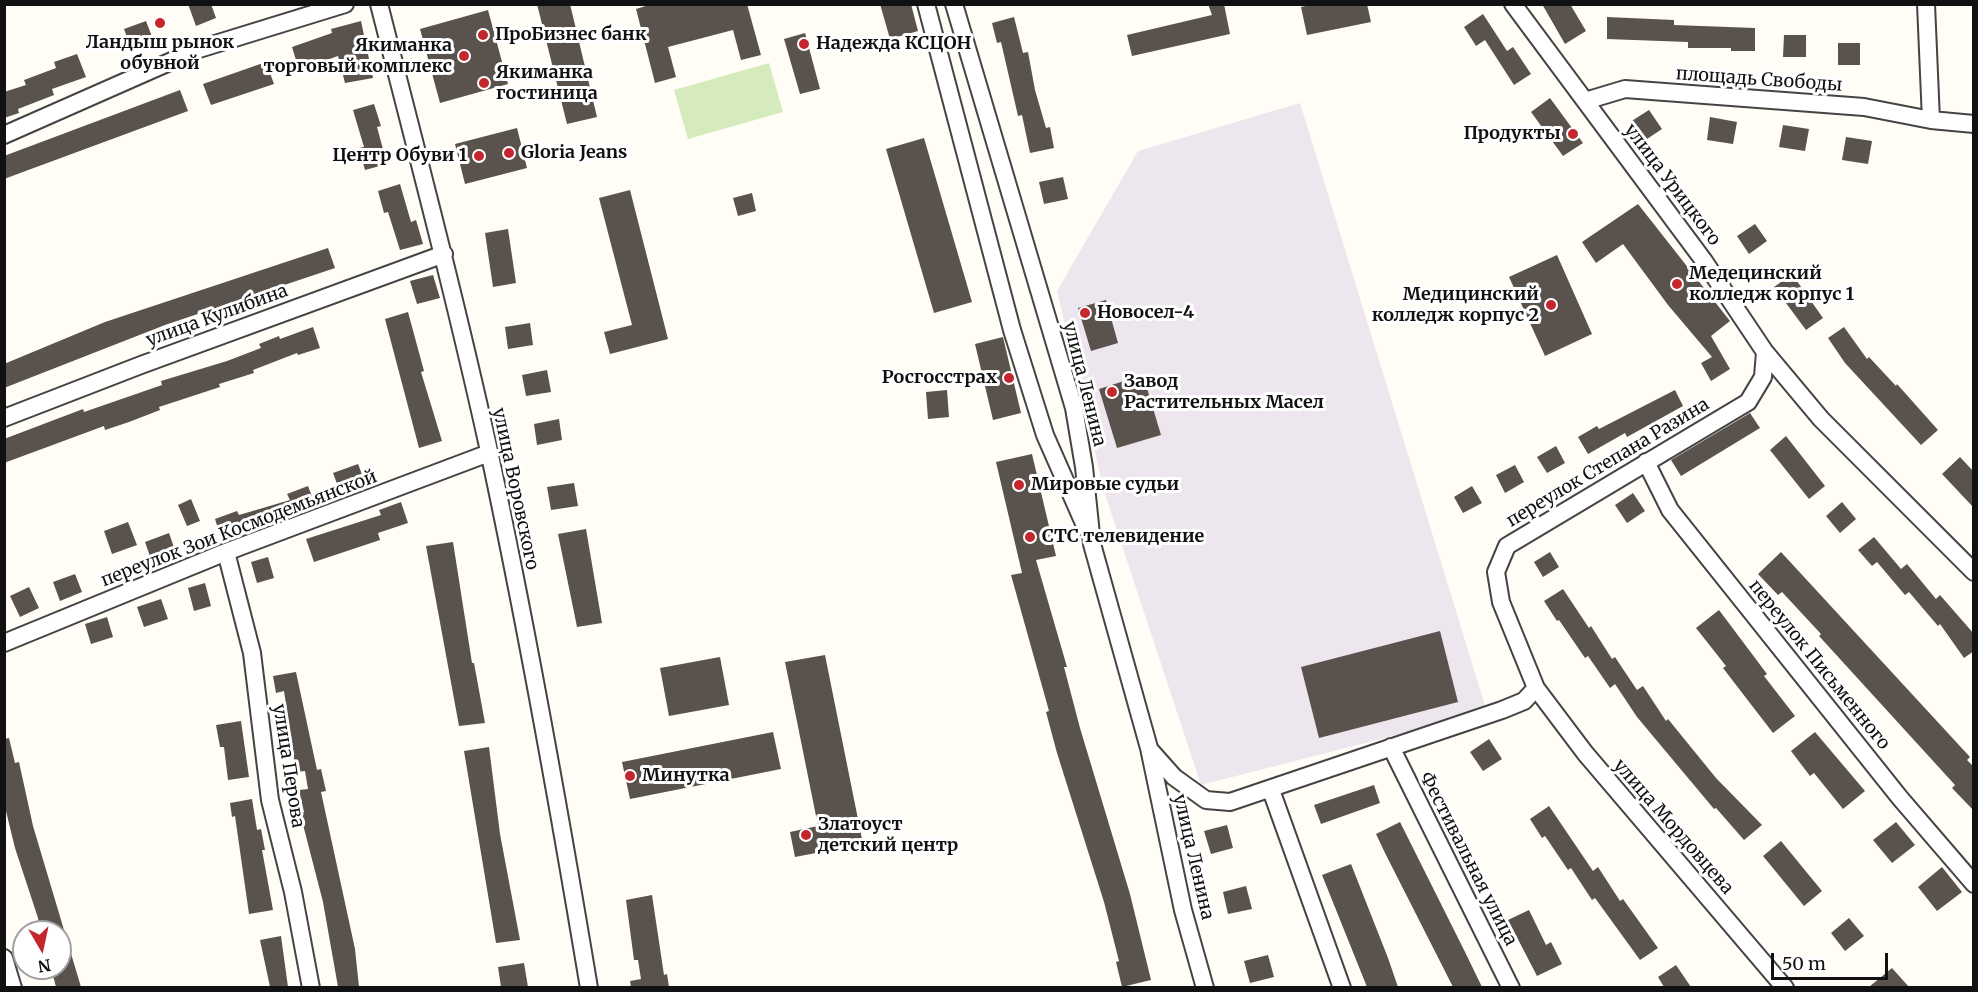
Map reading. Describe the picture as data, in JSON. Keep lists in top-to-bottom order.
{
  "streets": {
    "street": [
      "площадь Свободы",
      "улица Урицкого",
      "улица Кулибина",
      "улица Ленина",
      "переулок Степана Разина",
      "улица Воровского",
      "переулок Зои Космодемьянской",
      "переулок Письменного",
      "улица Перова",
      "улица Мордовцева",
      "Фестивальная улица"
    ]
  },
  "crossings": [
    ["площадь Свободы", "улица Урицкого"],
    ["улица Урицкого", "переулок Степана Разина"],
    ["улица Кулибина", "улица Воровского"],
    ["переулок Степана Разина", "переулок Письменного"],
    ["переулок Степана Разина", "улица Мордовцева"],
    ["улица Воровского", "переулок Зои Космодемьянской"],
    ["переулок Зои Космодемьянской", "улица Перова"]
  ],
  "places": [
    "Ландыш рынок обувной",
    "ПроБизнес банк",
    "Надежда КСЦОН",
    "Якиманка торговый комплекс",
    "Якиманка гостиница",
    "Продукты",
    "Gloria Jeans",
    "Центр Обуви 1",
    "Медецинский колледж корпус 1",
    "Медицинский колледж корпус 2",
    "Новосел-4",
    "Росгосстрах",
    "Завод Растительных Масел",
    "Мировые судьи",
    "СТС телевидение",
    "Минутка",
    "Златоуст детский центр"
  ],
  "scale_bar": "50 m",
  "north": "bottom"
}
